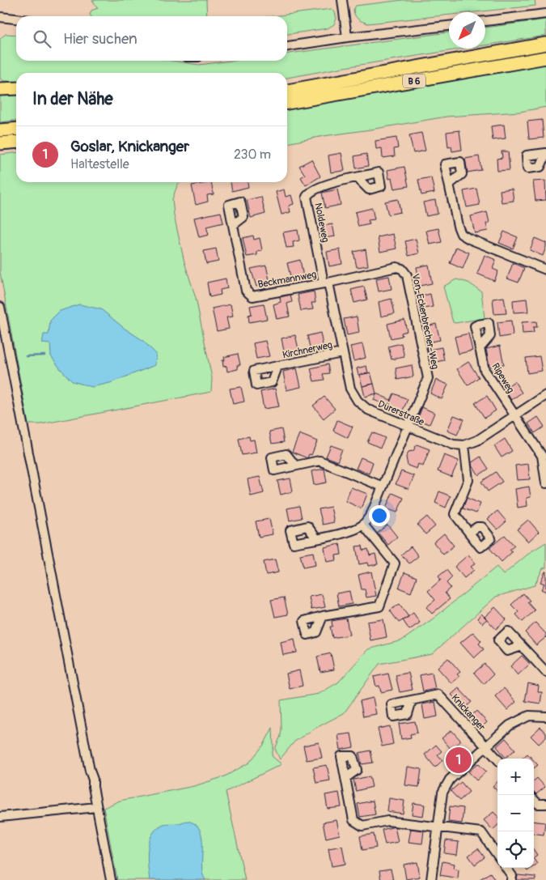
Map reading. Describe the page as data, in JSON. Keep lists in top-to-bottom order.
{
  "streets": {
    "highway": ["B 6"],
    "street": [
      "Noldeweg",
      "Beckmannweg",
      "Von-Eckenbrecher-Weg",
      "Kirchnerweg",
      "Ripeweg",
      "Dürerstraße",
      "Knickanger"
    ]
  },
  "crossings": [
    ["Noldeweg", "Beckmannweg"],
    ["Noldeweg", "Von-Eckenbrecher-Weg"],
    ["Noldeweg", "Dürerstraße"],
    ["Beckmannweg", "Von-Eckenbrecher-Weg"],
    ["Beckmannweg", "Dürerstraße"],
    ["Von-Eckenbrecher-Weg", "Dürerstraße"],
    ["Kirchnerweg", "Dürerstraße"]
  ],
  "north": "bottom left",
  "page": {
    "search": "Hier suchen",
    "heading": "In der Nähe",
    "list": [
      {
        "mark": "1",
        "name": "Goslar, Knickanger",
        "note": "Haltestelle",
        "value": "230 m"
      }
    ],
    "pins": "1",
    "map_buttons": ["+", "−"]
  }
}
